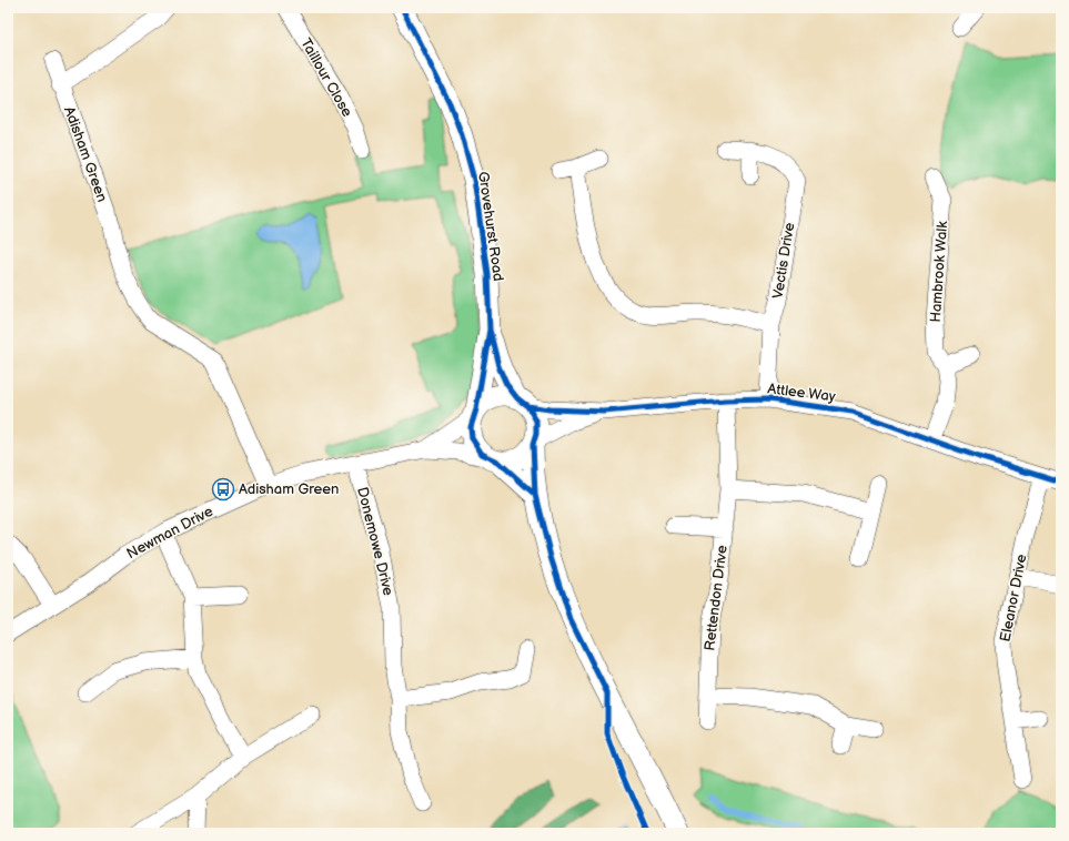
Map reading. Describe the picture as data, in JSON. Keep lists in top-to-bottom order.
{
  "streets": {
    "street": [
      "Taillour Close",
      "Adisham Green",
      "Grovehurst Road",
      "Vectis Drive",
      "Hambrook Walk",
      "Attlee Way",
      "Newman Drive",
      "Donemowe Drive",
      "Rettendon Drive",
      "Eleanor Drive"
    ]
  },
  "crossings": [
    ["Adisham Green", "Newman Drive"],
    ["Grovehurst Road", "Attlee Way"],
    ["Grovehurst Road", "Newman Drive"],
    ["Vectis Drive", "Attlee Way"],
    ["Hambrook Walk", "Attlee Way"],
    ["Attlee Way", "Newman Drive"],
    ["Attlee Way", "Rettendon Drive"],
    ["Attlee Way", "Eleanor Drive"],
    ["Newman Drive", "Donemowe Drive"]
  ],
  "places": {
    "bus stop": ["Adisham Green"]
  }
}
